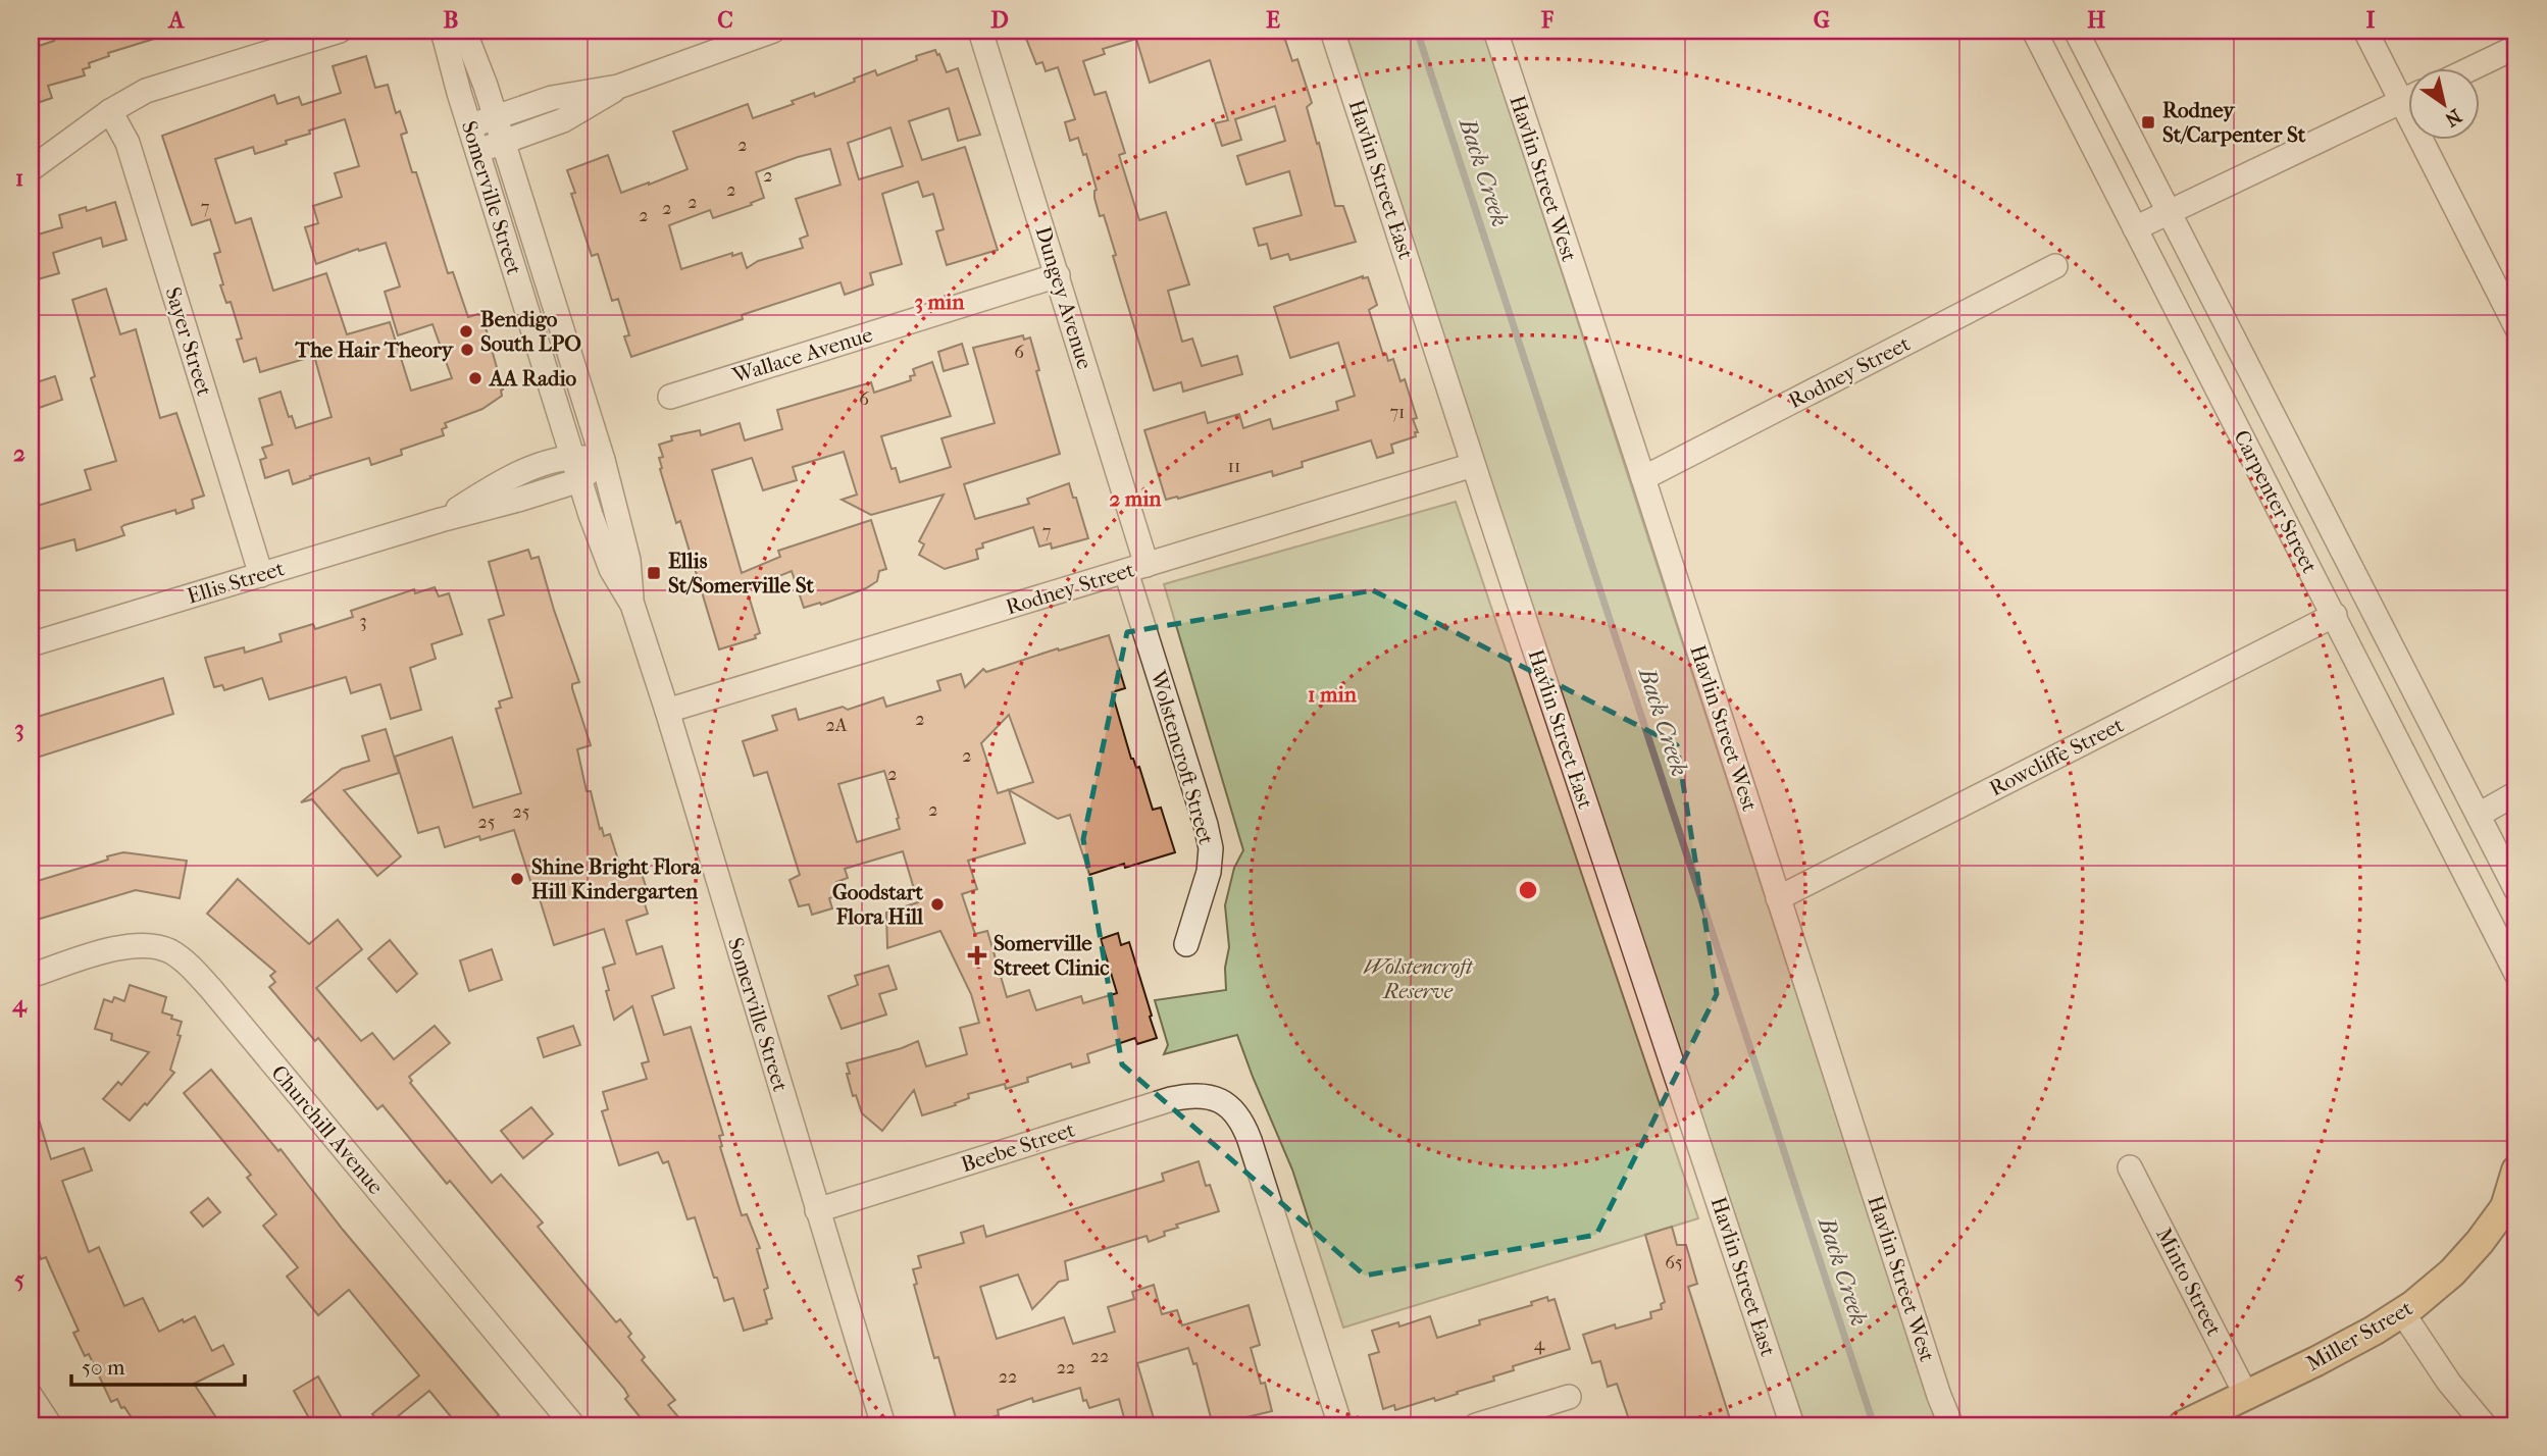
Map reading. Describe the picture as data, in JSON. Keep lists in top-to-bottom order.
{
  "streets": {
    "main road": ["Miller Street"],
    "street": [
      "Havlin Street West",
      "Havlin Street East",
      "Somerville Street",
      "Dungey Avenue",
      "Sayer Street",
      "Wallace Avenue",
      "Rodney Street",
      "Carpenter Street",
      "Ellis Street",
      "Rowcliffe Street",
      "Wolstencroft Street",
      "Churchill Avenue",
      "Beebe Street",
      "Minto Street"
    ]
  },
  "crossings": [
    ["Havlin Street West", "Rodney Street"],
    ["Havlin Street West", "Rowcliffe Street"],
    ["Havlin Street East", "Rodney Street"],
    ["Somerville Street", "Rodney Street"],
    ["Somerville Street", "Ellis Street"],
    ["Somerville Street", "Beebe Street"],
    ["Dungey Avenue", "Wallace Avenue"],
    ["Dungey Avenue", "Rodney Street"],
    ["Dungey Avenue", "Wolstencroft Street"],
    ["Sayer Street", "Ellis Street"],
    ["Rodney Street", "Wolstencroft Street"],
    ["Carpenter Street", "Rowcliffe Street"],
    ["Minto Street", "Miller Street"]
  ],
  "water": ["Back Creek"],
  "parks": ["Wolstencroft Reserve"],
  "places": {
    "transit": ["Rodney St/Carpenter St", "Ellis St/Somerville St"],
    "other": [
      "Bendigo South LPO",
      "The Hair Theory",
      "AA Radio",
      "Shine Bright Flora Hill Kindergarten",
      "Goodstart Flora Hill"
    ],
    "health": ["Somerville Street Clinic"]
  },
  "house_numbers": [
    "2",
    "2",
    "2",
    "2",
    "7",
    "2",
    "2",
    "6",
    "6",
    "71",
    "11",
    "7",
    "3",
    "2",
    "2A",
    "2",
    "2",
    "2",
    "25",
    "25",
    "65",
    "4",
    "22",
    "22",
    "22"
  ],
  "scale_bar": "50 m",
  "north": "bottom right",
  "grid": {
    "columns": [
      "A",
      "B",
      "C",
      "D",
      "E",
      "F",
      "G",
      "H",
      "I"
    ],
    "rows": [
      "1",
      "2",
      "3",
      "4",
      "5"
    ]
  },
  "rings": ["3 min", "2 min", "1 min"]
}
